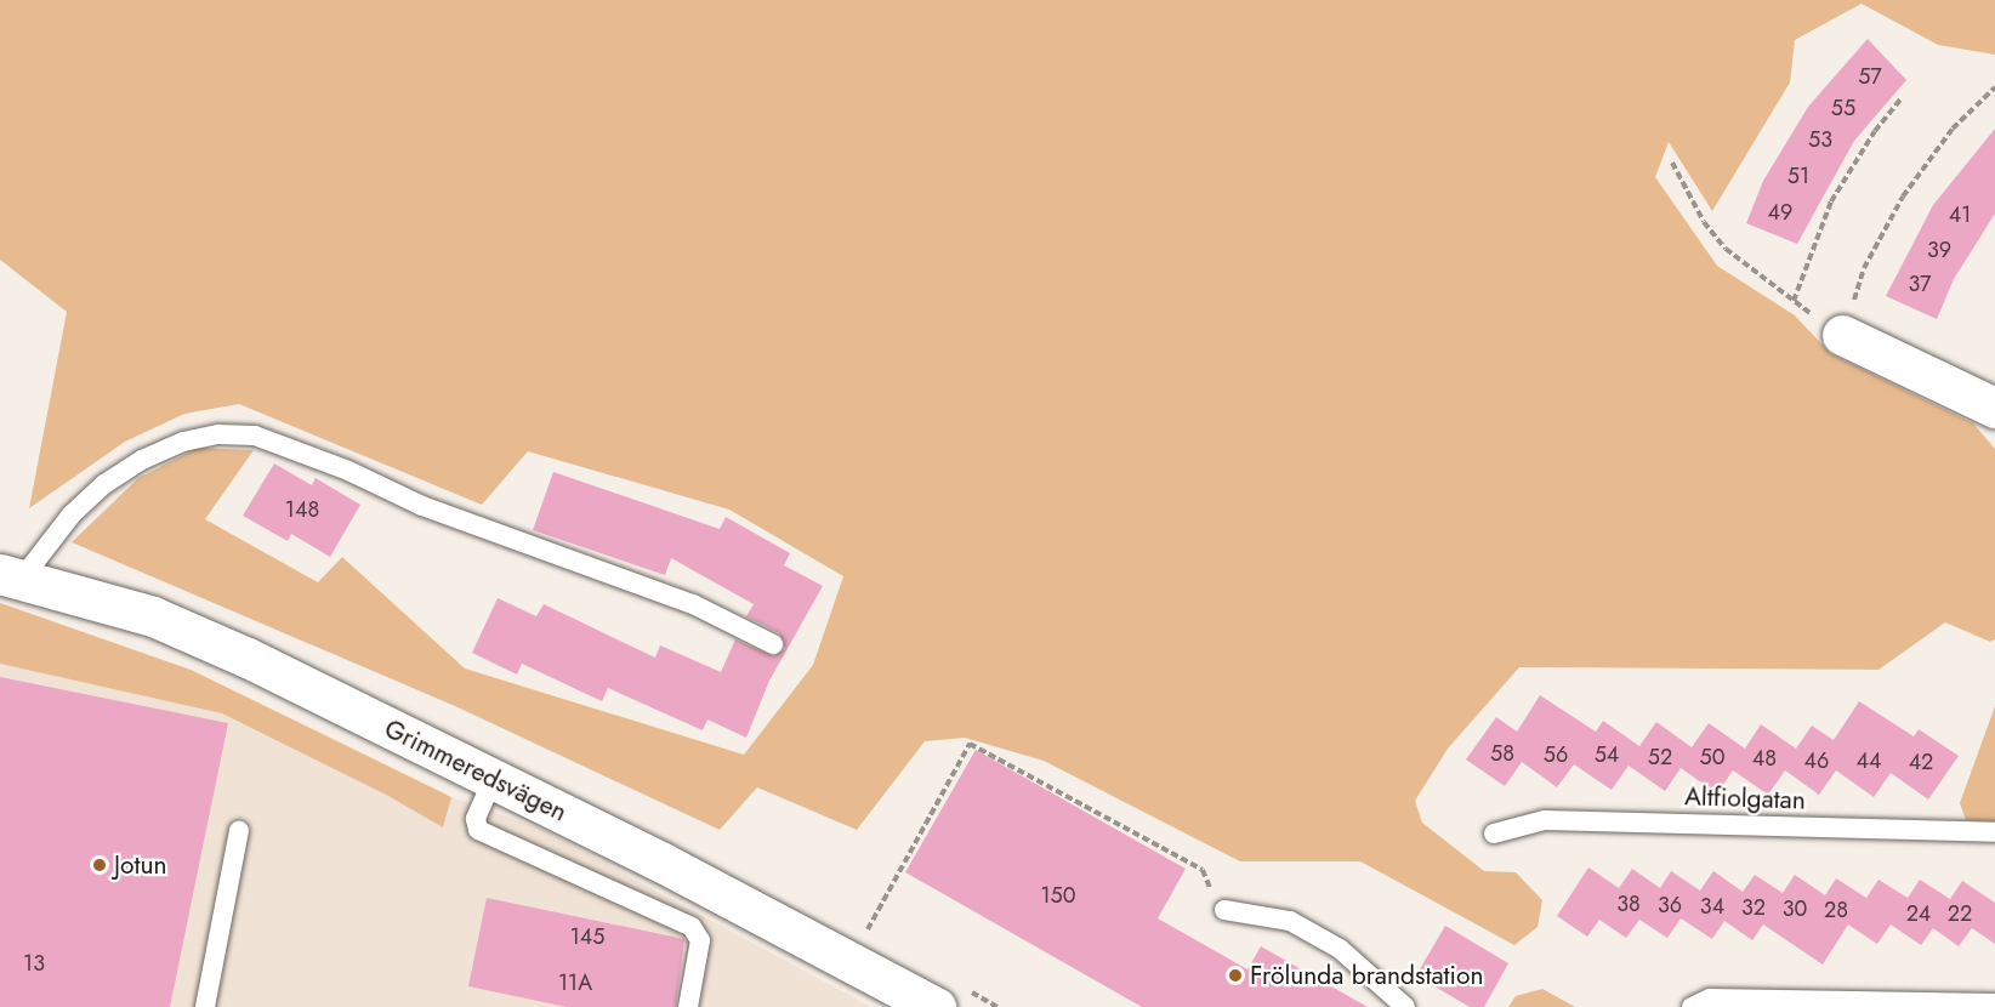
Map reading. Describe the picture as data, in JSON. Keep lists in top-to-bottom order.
{
  "streets": {
    "street": ["Grimmeredsvägen"],
    "lane": ["Altfiolgatan"]
  },
  "places": ["Jotun", "Frölunda brandstation"],
  "house_numbers": [
    "57",
    "55",
    "53",
    "51",
    "49",
    "41",
    "39",
    "37",
    "148",
    "58",
    "56",
    "54",
    "52",
    "50",
    "48",
    "46",
    "44",
    "42",
    "150",
    "38",
    "36",
    "34",
    "32",
    "30",
    "28",
    "24",
    "22",
    "145",
    "13",
    "11A"
  ]
}
